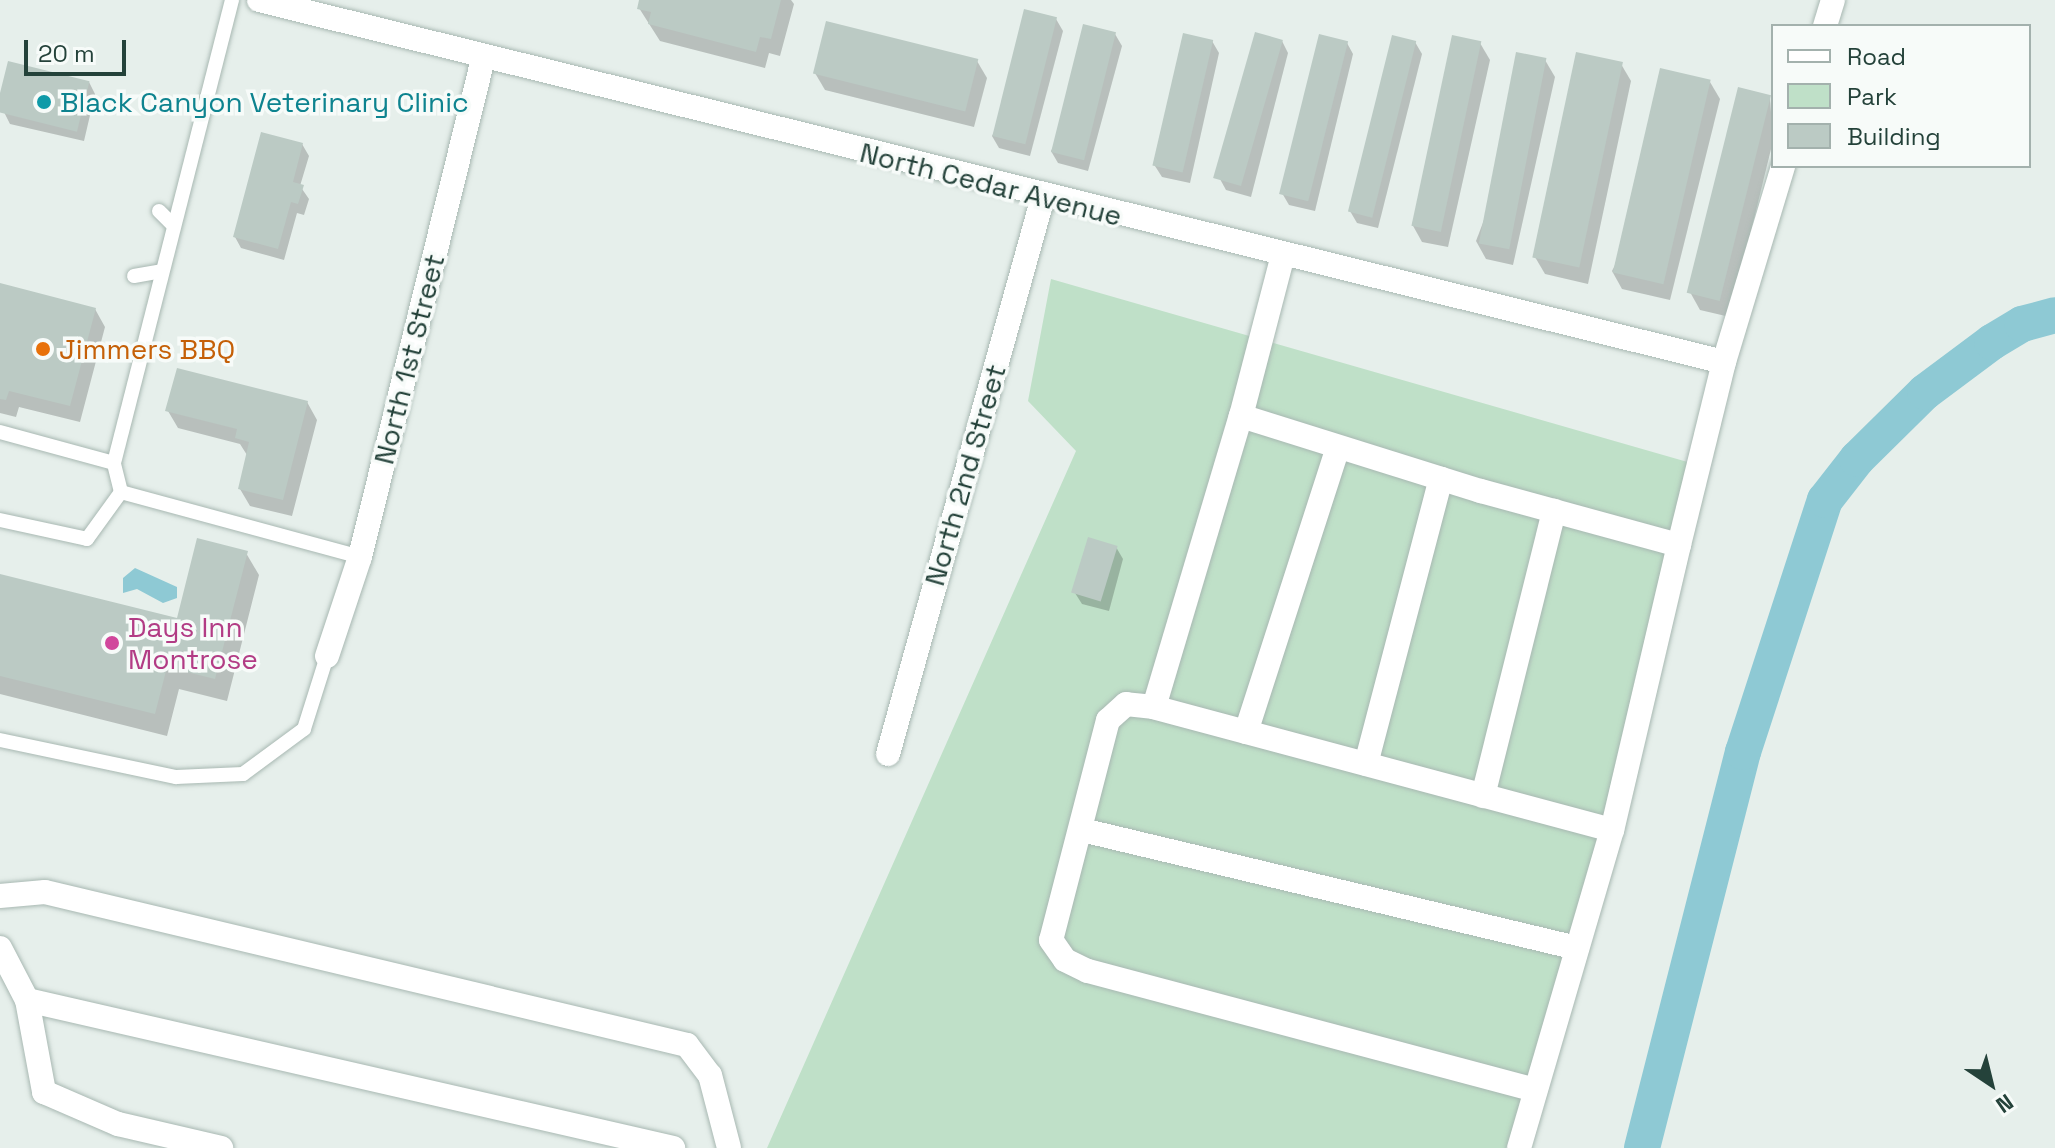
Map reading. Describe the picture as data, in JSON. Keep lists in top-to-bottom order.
{
  "streets": {
    "street": ["North Cedar Avenue", "North 1st Street", "North 2nd Street"]
  },
  "crossings": [
    ["North Cedar Avenue", "North 1st Street"],
    ["North Cedar Avenue", "North 2nd Street"]
  ],
  "places": ["Black Canyon Veterinary Clinic", "Jimmers BBQ", "Days Inn Montrose"],
  "legend": ["Road", "Park", "Building"],
  "scale_bar": "20 m",
  "north": "bottom right"
}
